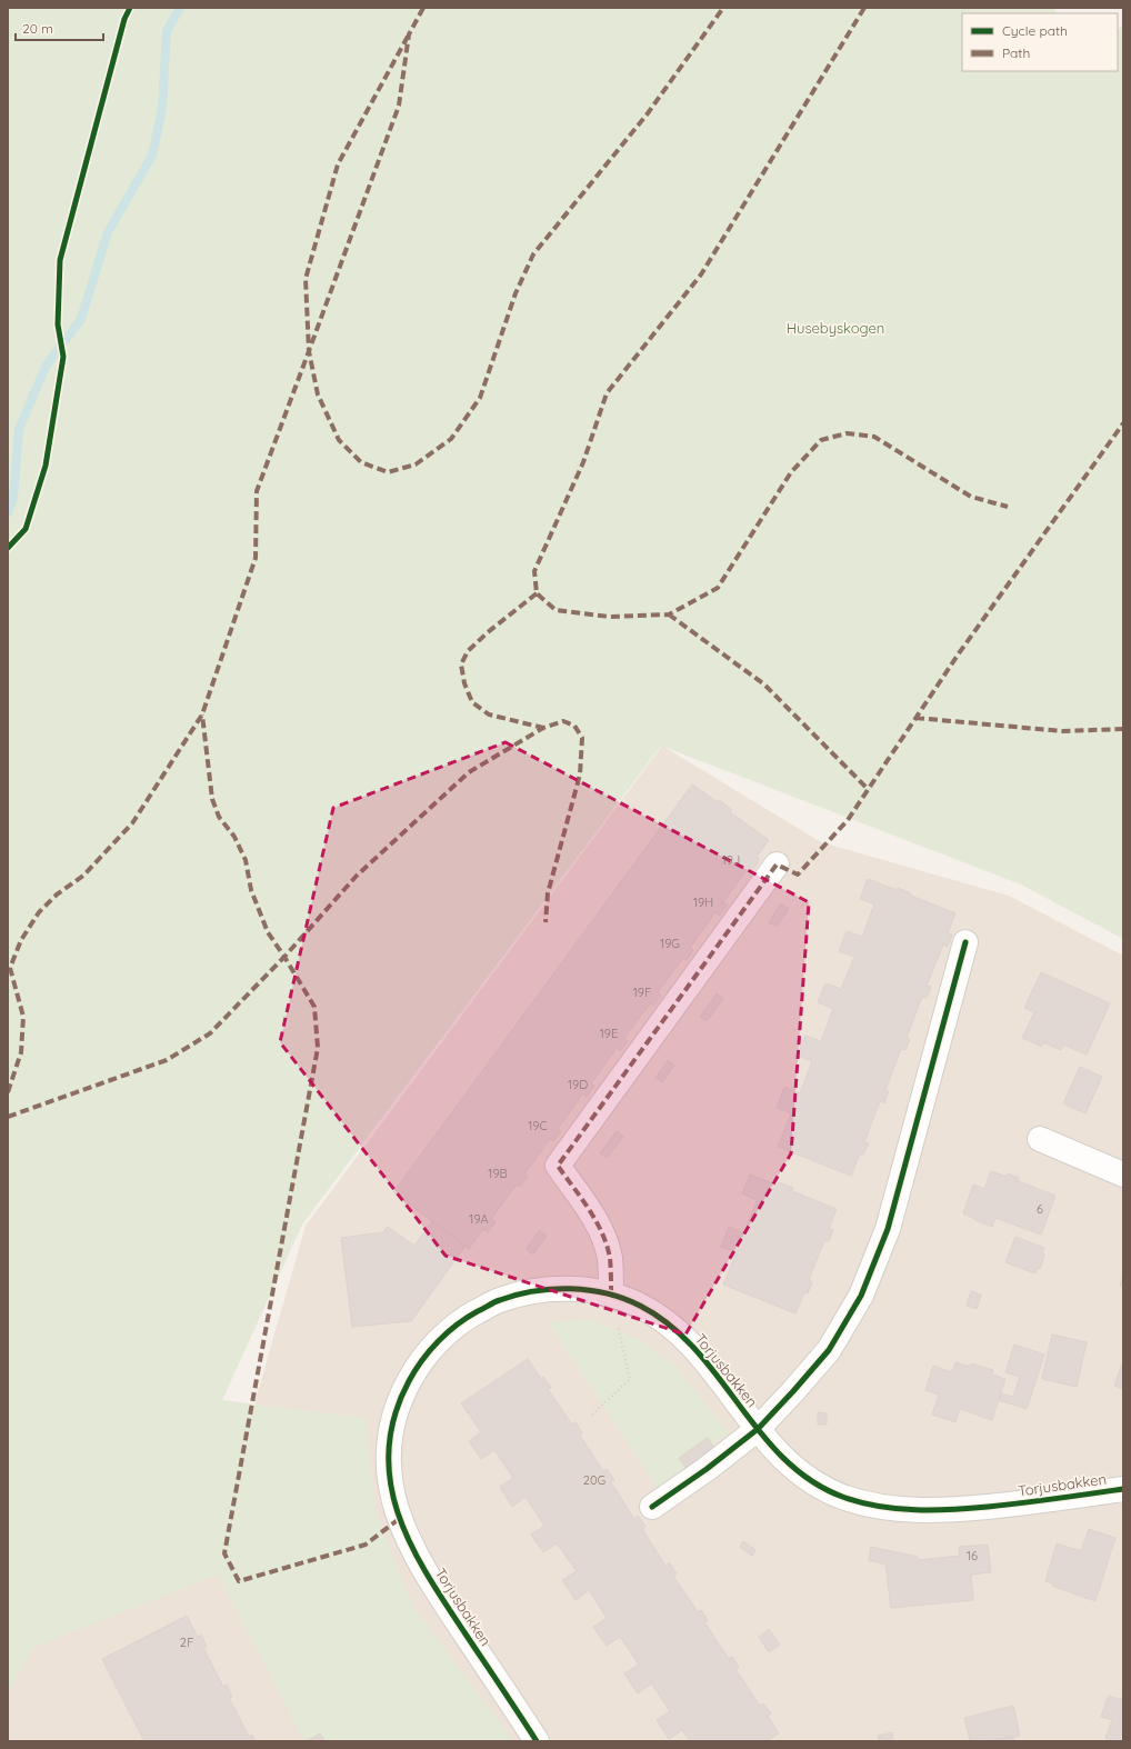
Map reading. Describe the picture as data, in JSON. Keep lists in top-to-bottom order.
{
  "streets": {
    "street": ["Torjusbakken"]
  },
  "parks": ["Husebyskogen"],
  "house_numbers": [
    "19J",
    "19H",
    "19G",
    "19F",
    "19E",
    "19D",
    "19C",
    "19B",
    "6",
    "19A",
    "20G",
    "16",
    "2F"
  ],
  "legend": ["Cycle path", "Path"],
  "scale_bar": "20 m"
}
